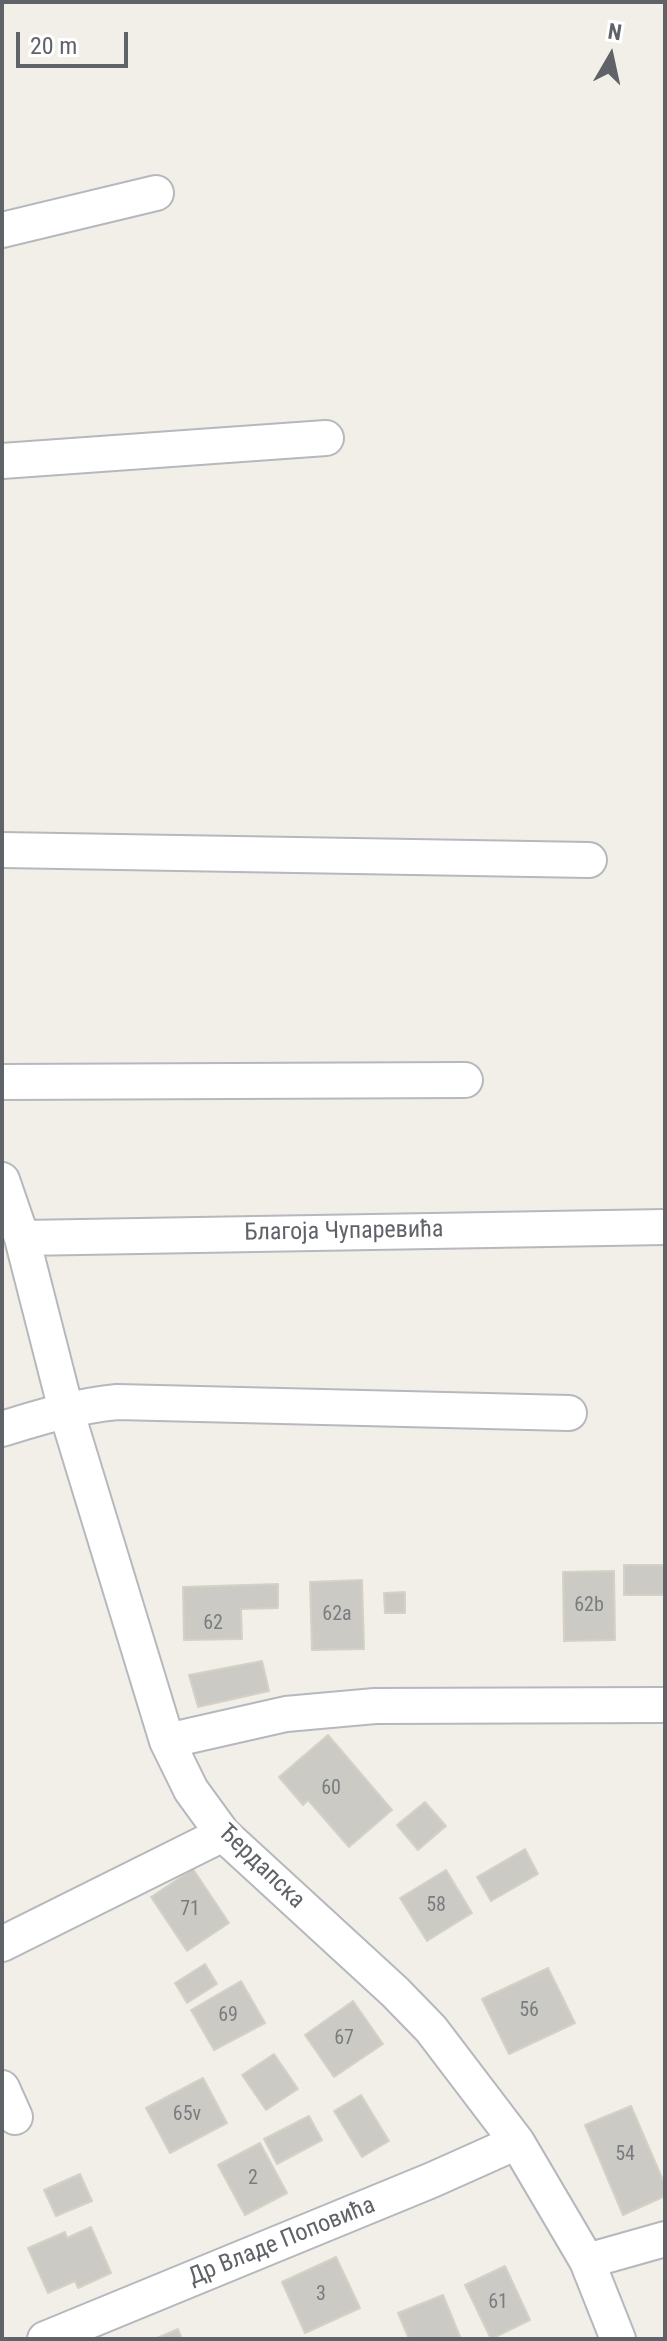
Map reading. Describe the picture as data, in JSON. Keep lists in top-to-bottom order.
{
  "streets": {
    "street": ["Благоја Чупаревића", "Ђердапска", "Др Владе Поповића"]
  },
  "crossings": [
    ["Благоја Чупаревића", "Ђердапска"],
    ["Ђердапска", "Др Владе Поповића"]
  ],
  "house_numbers": [
    "62b",
    "62a",
    "62",
    "60",
    "58",
    "71",
    "56",
    "69",
    "67",
    "65v",
    "54",
    "2",
    "3",
    "61"
  ],
  "scale_bar": "20 m",
  "north": "top"
}
